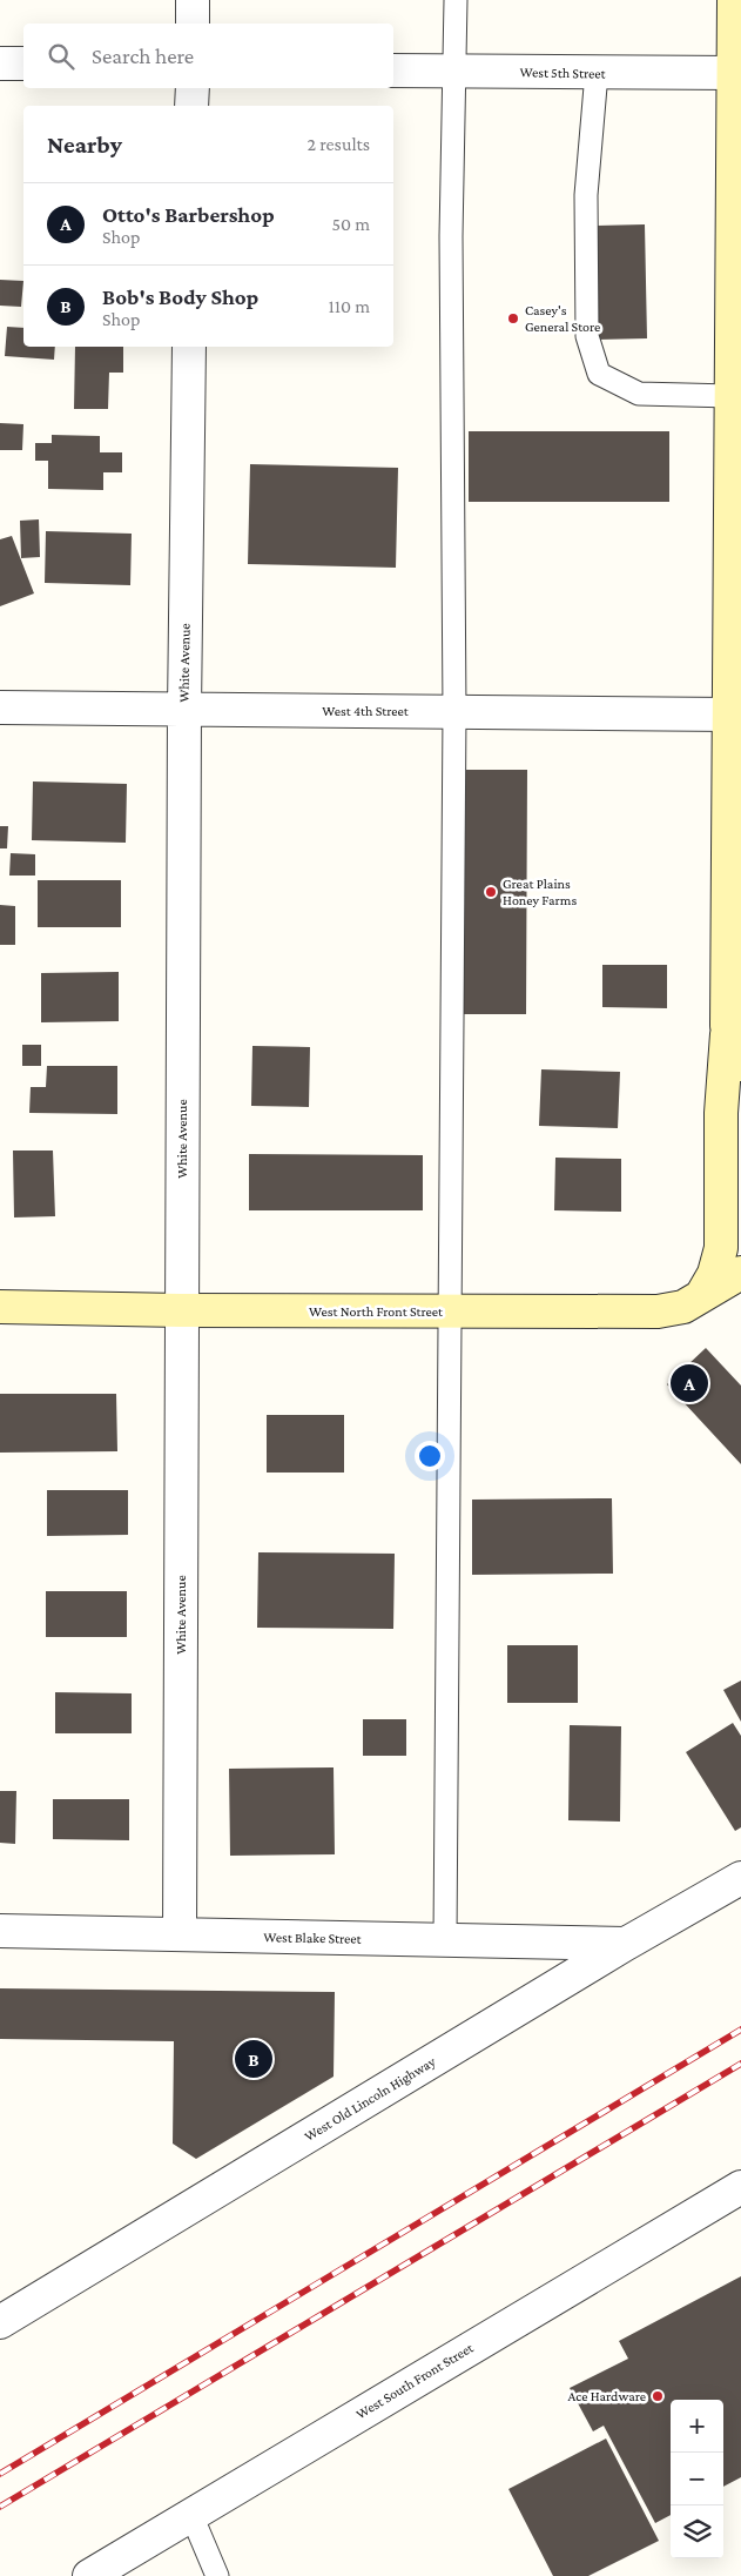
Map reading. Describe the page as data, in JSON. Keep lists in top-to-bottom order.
{
  "streets": {
    "main road": ["West North Front Street"],
    "street": [
      "West 5th Street",
      "White Avenue",
      "West 4th Street",
      "West Blake Street",
      "West Old Lincoln Highway",
      "West South Front Street"
    ]
  },
  "crossings": [
    ["White Avenue", "West 4th Street"],
    ["White Avenue", "West North Front Street"],
    ["White Avenue", "West Blake Street"],
    ["West Blake Street", "West Old Lincoln Highway"]
  ],
  "places": ["Casey's General Store", "Great Plains Honey Farms", "Ace Hardware"],
  "page": {
    "search": "Search here",
    "heading": ["Nearby", "2 results"],
    "list": [
      {
        "mark": "A",
        "name": "Otto's Barbershop",
        "note": "Shop",
        "value": "50 m"
      },
      {
        "mark": "B",
        "name": "Bob's Body Shop",
        "note": "Shop",
        "value": "110 m"
      }
    ],
    "pins": ["A", "B"],
    "map_buttons": ["+", "−"]
  }
}
